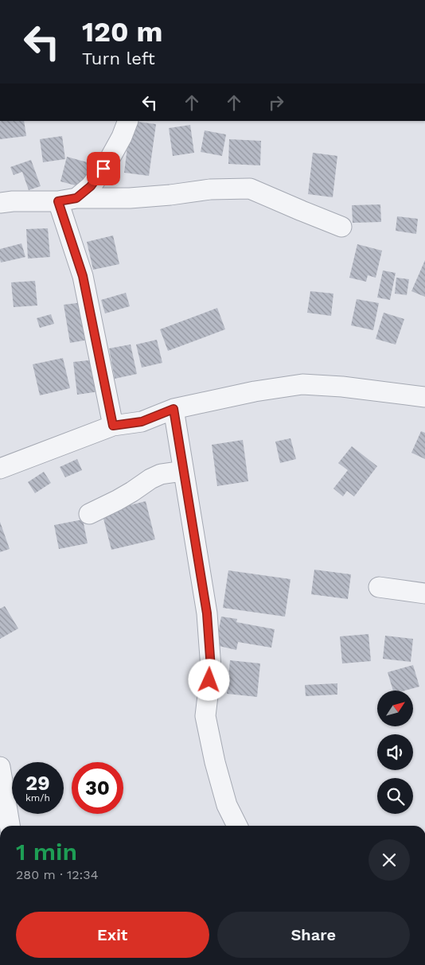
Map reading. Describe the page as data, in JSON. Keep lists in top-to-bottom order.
{
  "north": "top right",
  "page": {
    "turn": ["120 m", "Turn left"],
    "speed": "29 km/h",
    "limit": "30",
    "heading": ["1 min", "280 m · 12:34"],
    "buttons": ["Exit", "Share"]
  }
}
